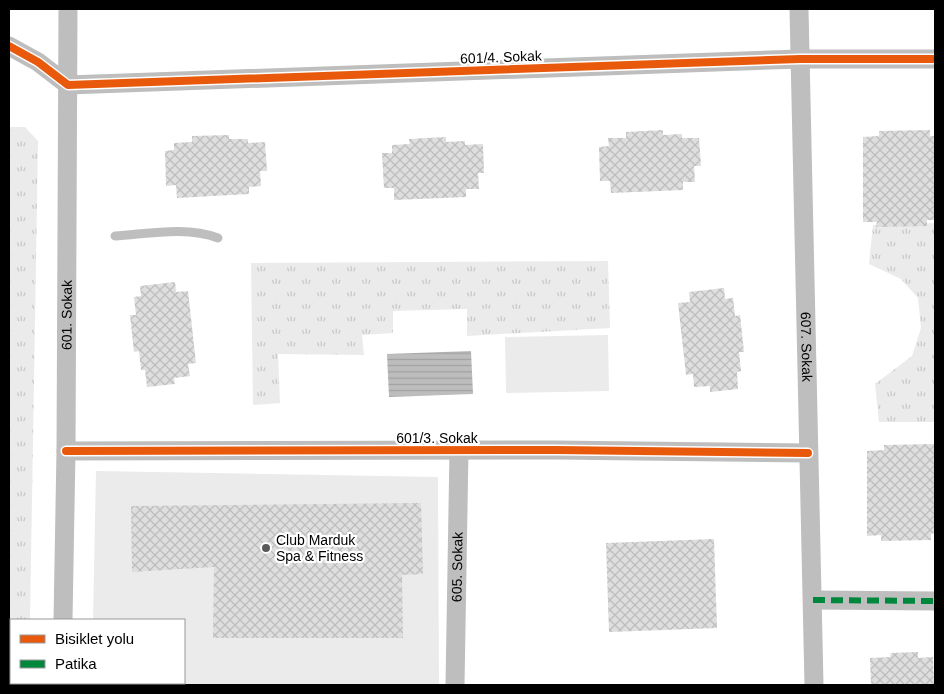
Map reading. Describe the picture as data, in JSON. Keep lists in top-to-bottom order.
{
  "streets": {
    "street": [
      "601/4. Sokak",
      "601. Sokak",
      "607. Sokak",
      "601/3. Sokak",
      "605. Sokak"
    ]
  },
  "crossings": [
    ["601/4. Sokak", "601. Sokak"],
    ["601/4. Sokak", "607. Sokak"],
    ["601. Sokak", "601/3. Sokak"],
    ["607. Sokak", "601/3. Sokak"],
    ["601/3. Sokak", "605. Sokak"]
  ],
  "places": ["Club Marduk Spa & Fitness"],
  "legend": ["Bisiklet yolu", "Patika"]
}
